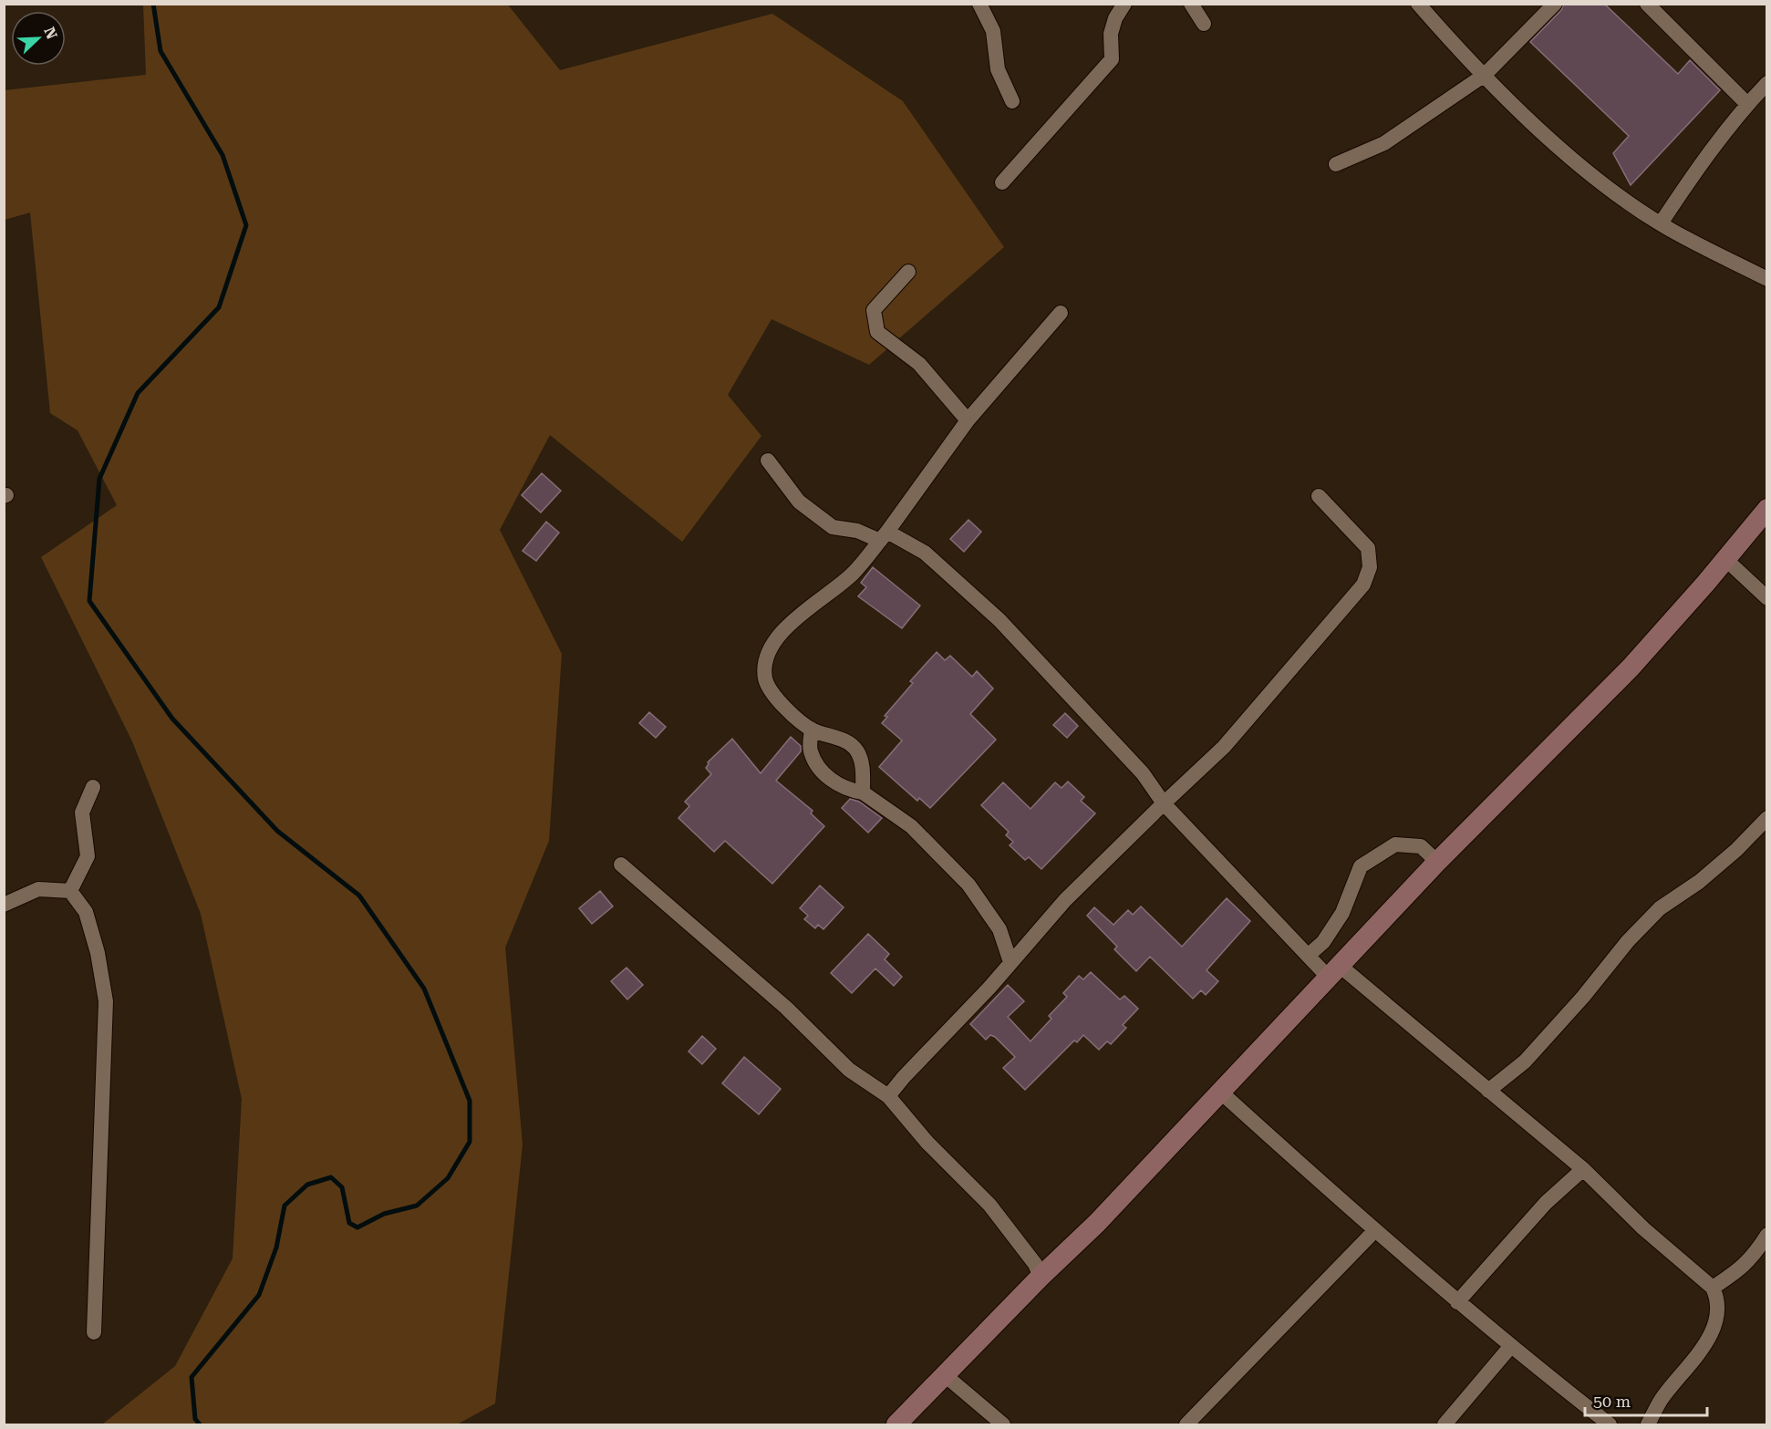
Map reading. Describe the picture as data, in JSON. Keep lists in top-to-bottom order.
{
  "scale_bar": "50 m",
  "north": "top right"
}
